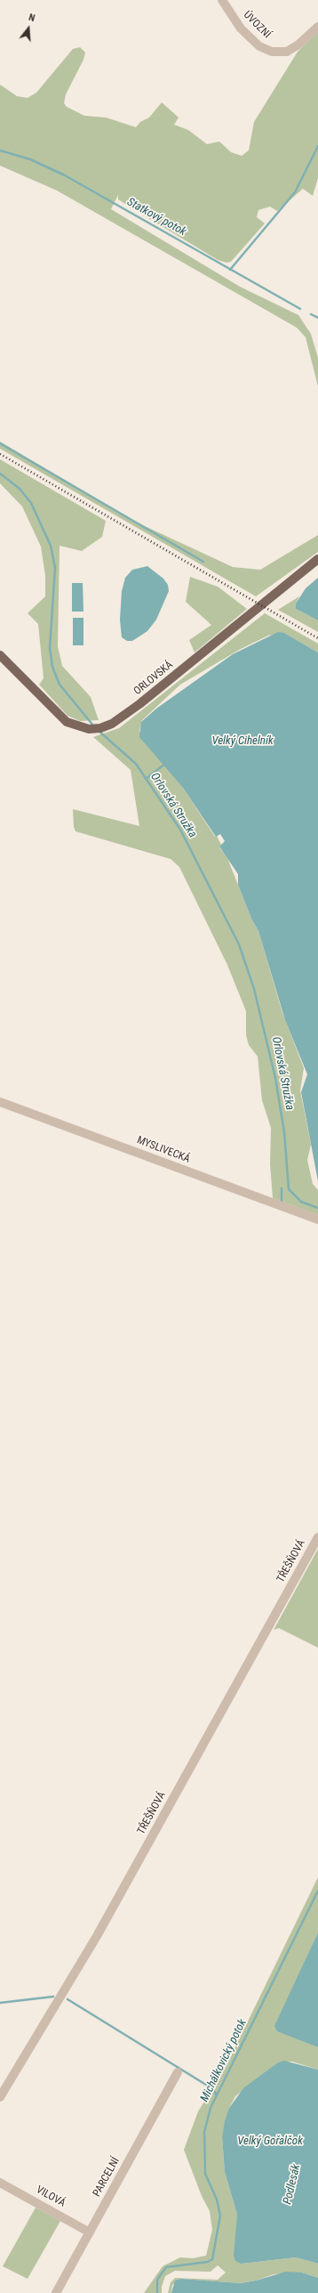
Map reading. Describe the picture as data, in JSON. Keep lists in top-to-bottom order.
{
  "streets": {
    "main road": ["ORLOVSKÁ"],
    "street": [
      "ÚVOZNÍ",
      "MYSLIVECKÁ",
      "TŘEŠŇOVÁ",
      "PARCELNÍ",
      "VILOVÁ"
    ]
  },
  "crossings": [
    ["PARCELNÍ", "VILOVÁ"]
  ],
  "water": [
    "Statkový potok",
    "Velký Cihelník",
    "Orlovská Stružka",
    "Michálkovický potok",
    "Velký Gořalčok",
    "Podlesák"
  ],
  "north": "top"
}
